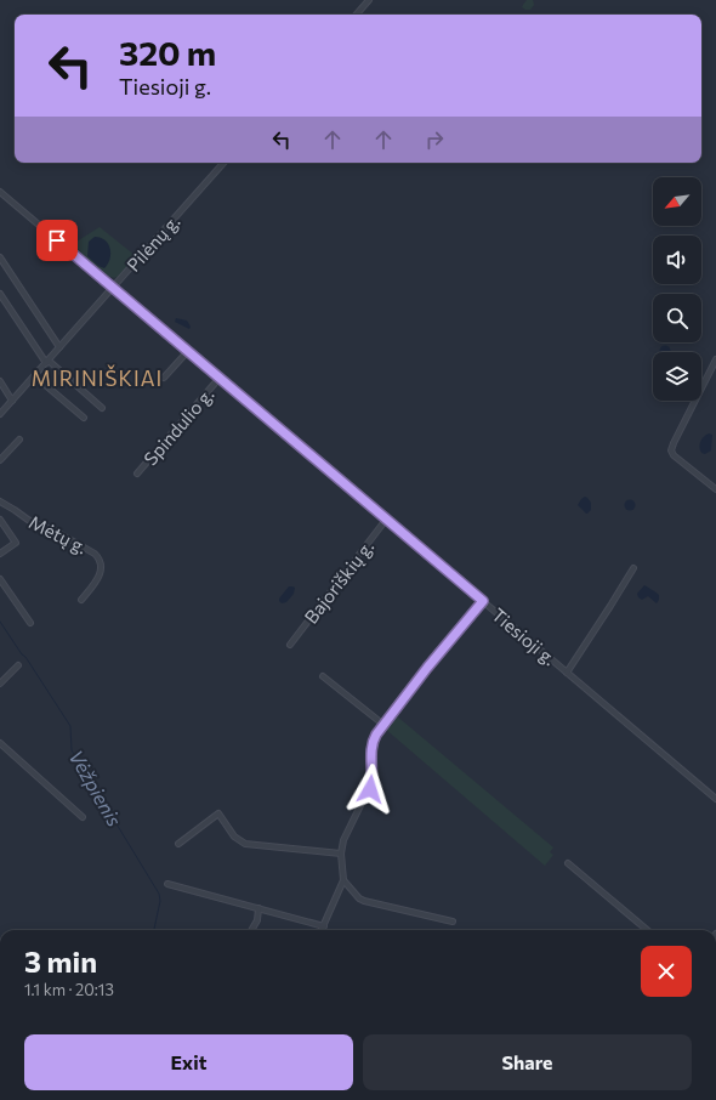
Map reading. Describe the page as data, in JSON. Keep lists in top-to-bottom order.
{
  "streets": {
    "street": [
      "Pilėnų g.",
      "Spindulio g.",
      "Mėtų g.",
      "Bajoriškių g.",
      "Tiesioji g."
    ]
  },
  "crossings": [
    ["Pilėnų g.", "Tiesioji g."],
    ["Spindulio g.", "Tiesioji g."],
    ["Bajoriškių g.", "Tiesioji g."]
  ],
  "districts": ["MIRINIŠKIAI"],
  "water": ["Vėžpienis"],
  "north": "bottom left",
  "page": {
    "turn": ["320 m", "Tiesioji g."],
    "heading": ["3 min", "1.1 km · 20:13"],
    "buttons": ["Exit", "Share"]
  }
}
